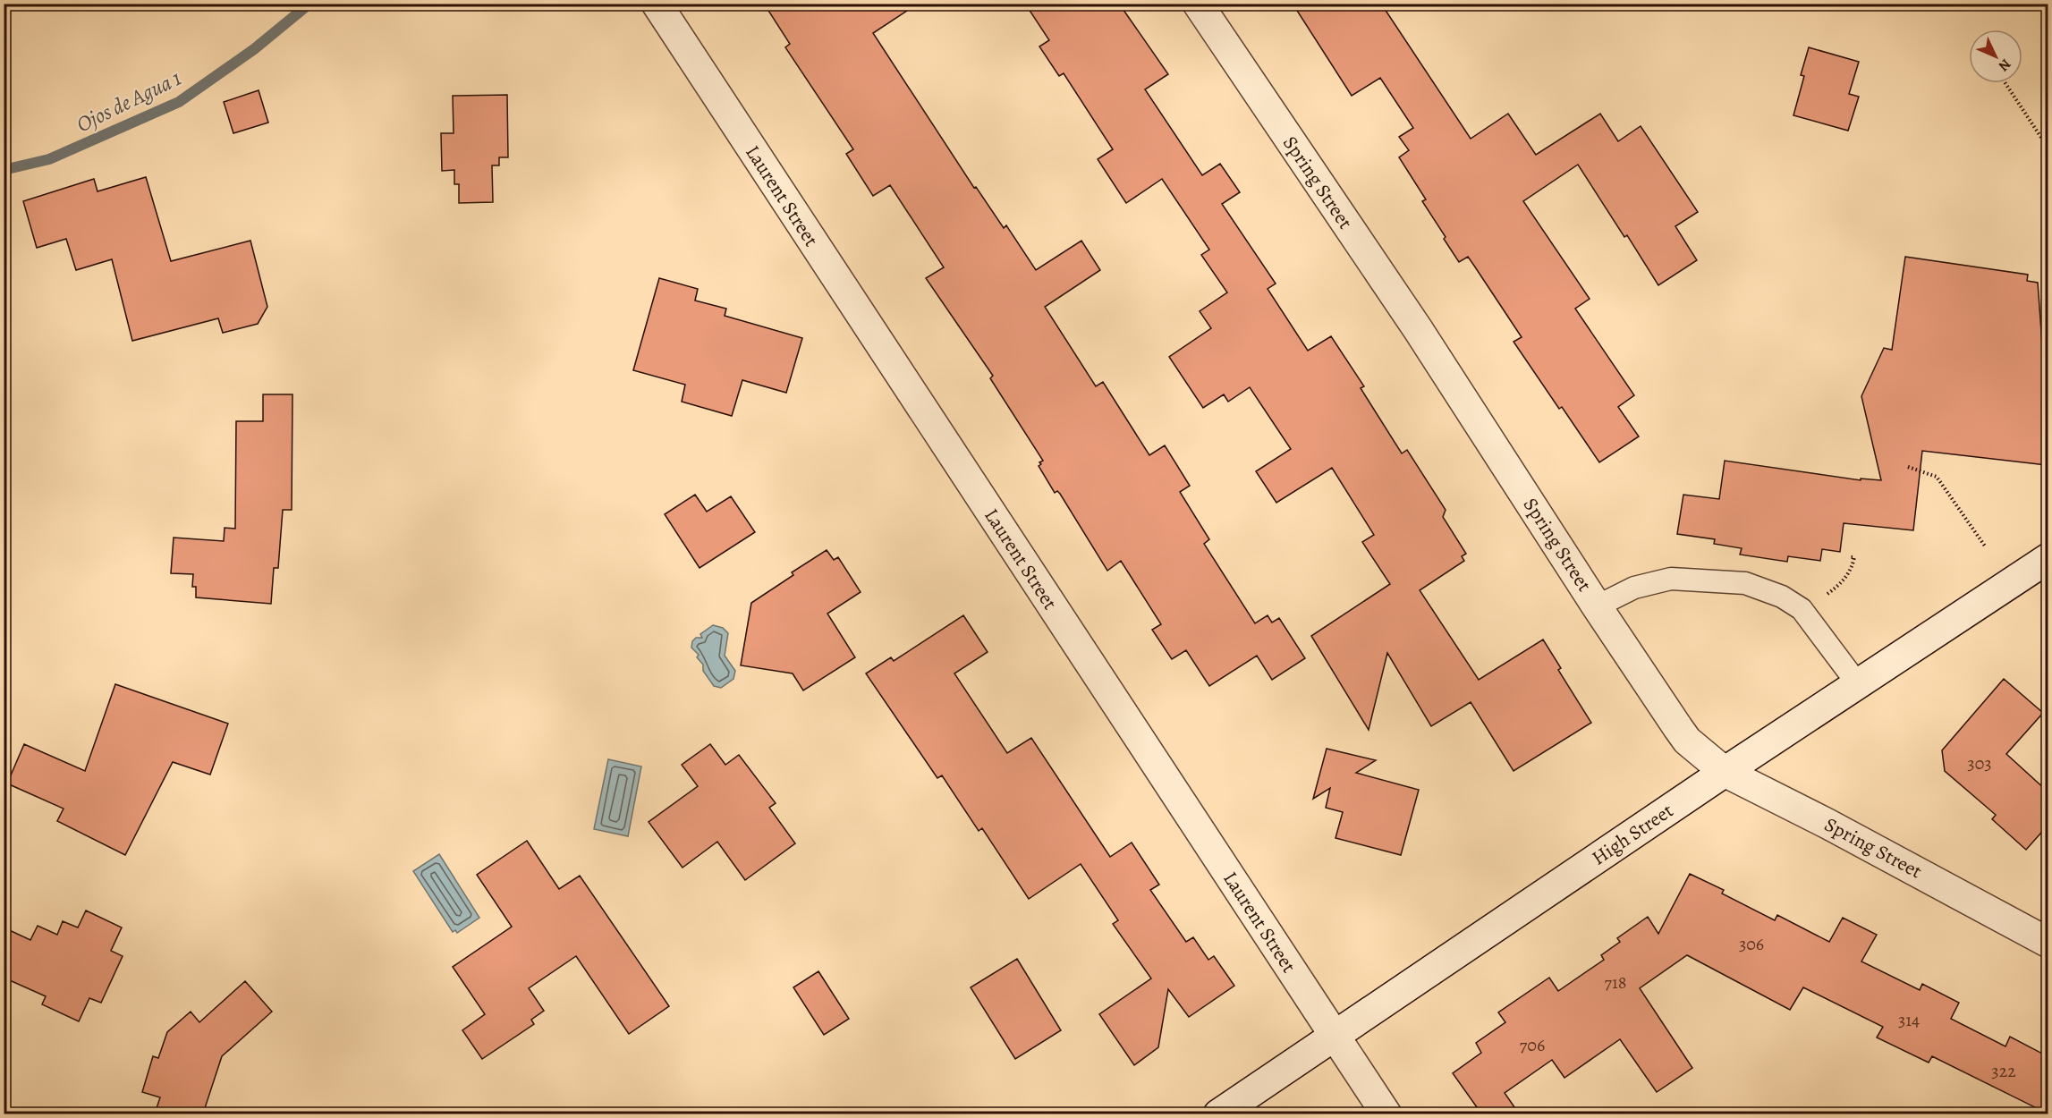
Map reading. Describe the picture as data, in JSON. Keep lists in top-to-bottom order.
{
  "streets": {
    "street": ["Spring Street", "Laurent Street", "High Street"]
  },
  "crossings": [
    ["Spring Street", "High Street"],
    ["Laurent Street", "High Street"]
  ],
  "water": ["Ojos de Agua 1"],
  "house_numbers": [
    "303",
    "306",
    "718",
    "314",
    "706",
    "322"
  ],
  "north": "bottom right"
}
